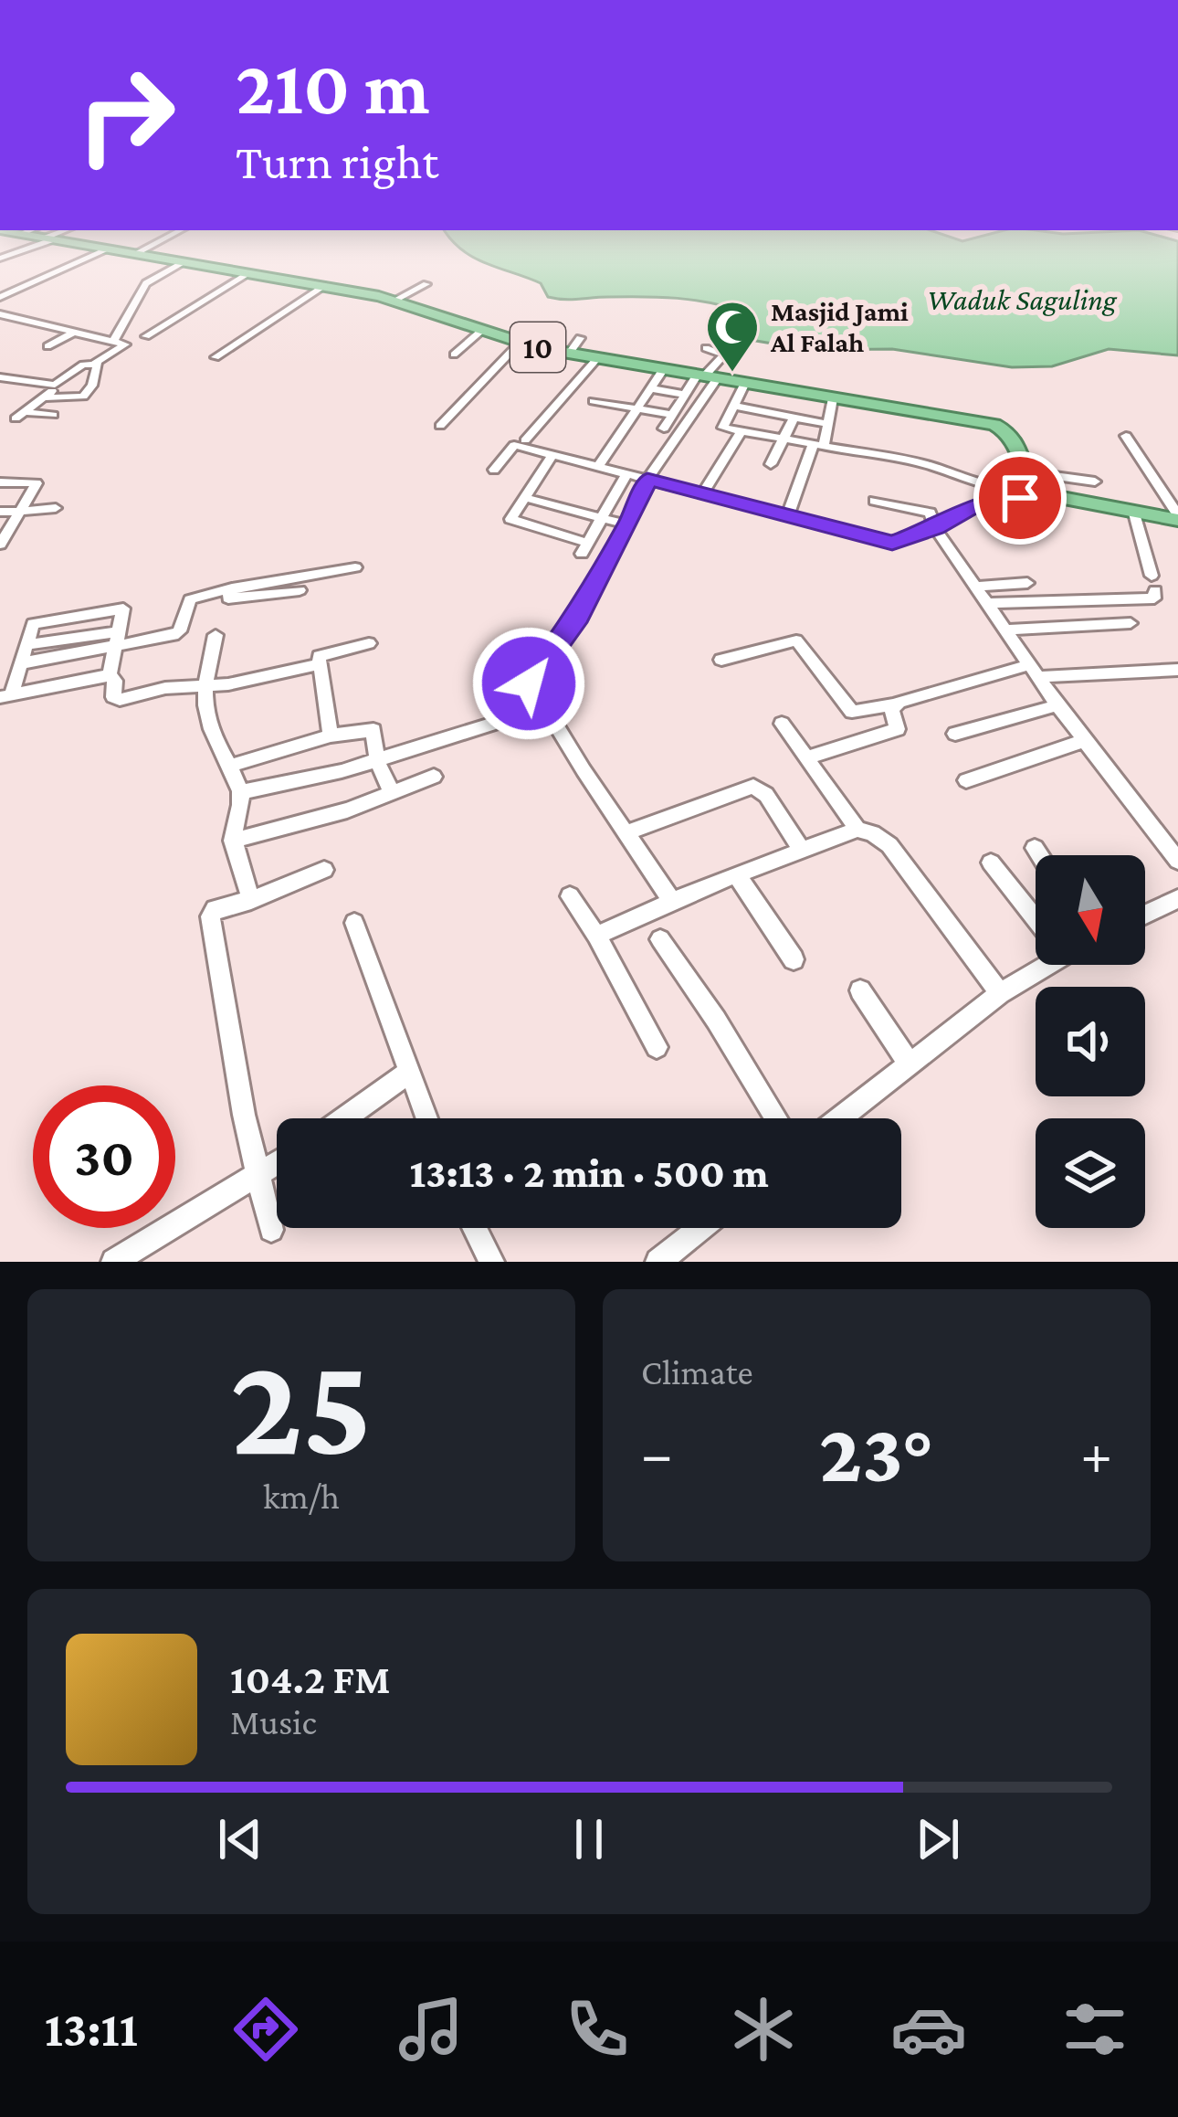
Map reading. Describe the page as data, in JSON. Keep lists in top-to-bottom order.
{
  "streets": {
    "highway": ["10"]
  },
  "water": ["Waduk Saguling"],
  "places": {
    "mosque": ["Masjid Jami Al Falah"]
  },
  "north": "bottom",
  "page": {
    "turn": ["210 m", "Turn right"],
    "limit": "30",
    "trip": "13:13 · 2 min · 500 m",
    "tile": [
      ["25", "km/h"],
      "Climate"
    ],
    "heat": ["−", "23°", "+"],
    "song": ["104.2 FM", "Music"],
    "tabs": "13:11"
  }
}
